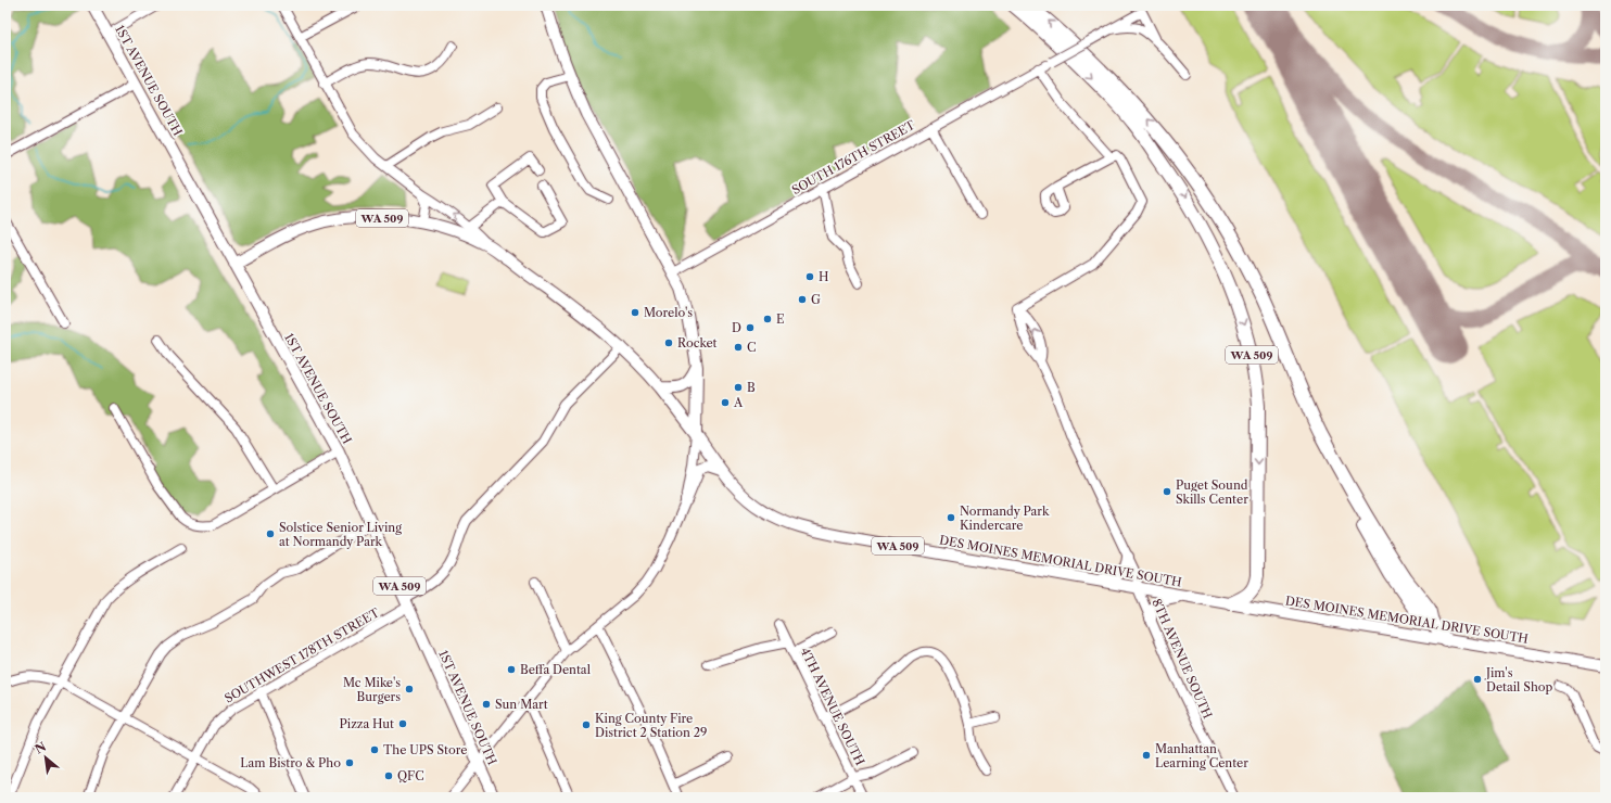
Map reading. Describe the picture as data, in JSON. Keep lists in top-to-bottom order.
{
  "streets": {
    "highway": ["WA 509"],
    "main road": ["1ST AVENUE SOUTH", "DES MOINES MEMORIAL DRIVE SOUTH"],
    "street": [
      "SOUTH 176TH STREET",
      "SOUTHWEST 178TH STREET",
      "8TH AVENUE SOUTH",
      "4TH AVENUE SOUTH"
    ]
  },
  "crossings": [
    ["1ST AVENUE SOUTH", "WA 509"],
    ["1ST AVENUE SOUTH", "SOUTHWEST 178TH STREET"],
    ["WA 509", "DES MOINES MEMORIAL DRIVE SOUTH"],
    ["WA 509", "SOUTHWEST 178TH STREET"],
    ["DES MOINES MEMORIAL DRIVE SOUTH", "8TH AVENUE SOUTH"]
  ],
  "places": [
    "H",
    "G",
    "Morelo's",
    "E",
    "D",
    "Rocket",
    "C",
    "B",
    "A",
    "Puget Sound Skills Center",
    "Normandy Park Kindercare",
    "Solstice Senior Living at Normandy Park",
    "Beffa Dental",
    "Jim's Detail Shop",
    "Mc Mike's Burgers",
    "Sun Mart",
    "Pizza Hut",
    "King County Fire District 2 Station 29",
    "The UPS Store",
    "Manhattan Learning Center",
    "Lam Bistro & Pho",
    "QFC"
  ],
  "north": "top left"
}
